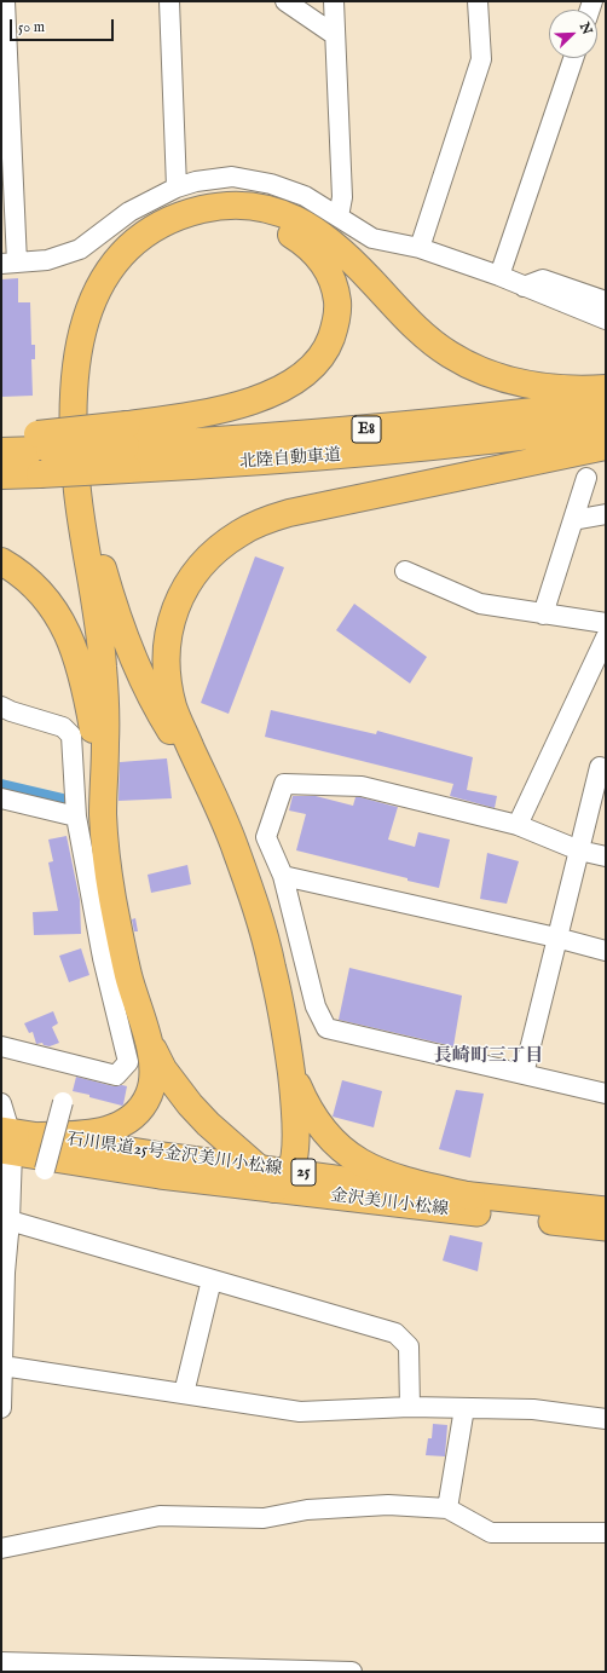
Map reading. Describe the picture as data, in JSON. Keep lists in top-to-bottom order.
{
  "streets": {
    "highway": ["E8", "北陸自動車道"],
    "main road": ["石川県道25号金沢美川小松線", "25", "金沢美川小松線"]
  },
  "crossings": [
    ["石川県道25号金沢美川小松線", "金沢美川小松線"]
  ],
  "districts": ["長崎町三丁目"],
  "scale_bar": "50 m",
  "north": "top right"
}
